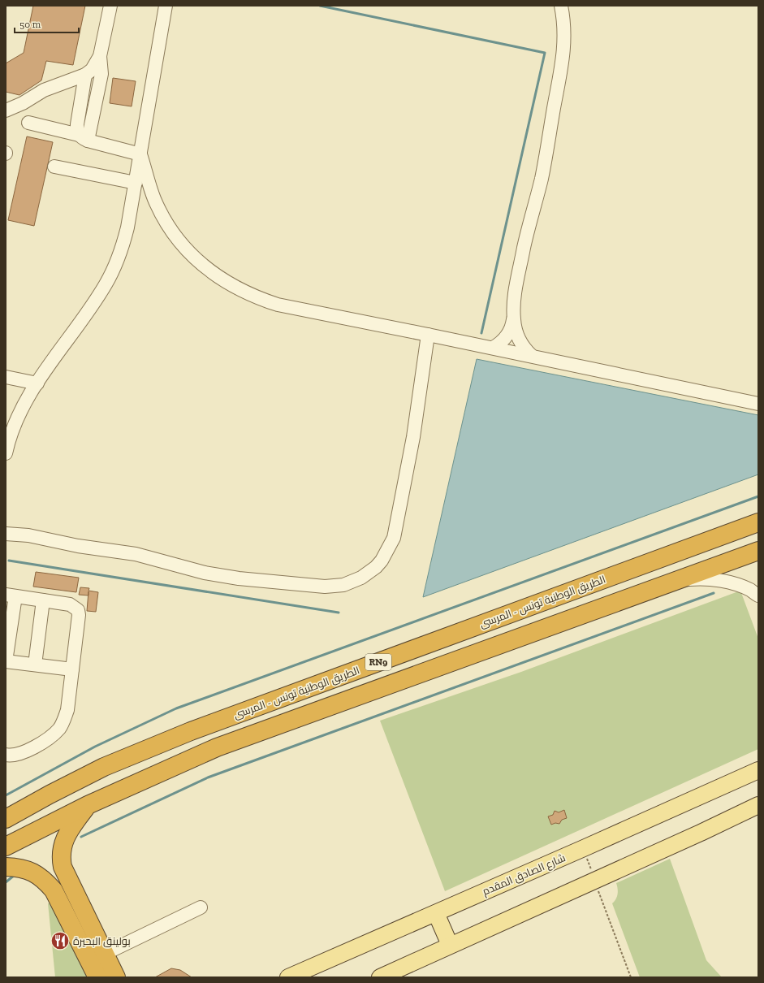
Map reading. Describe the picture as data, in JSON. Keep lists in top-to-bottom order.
{
  "streets": {
    "highway": ["الطريق الوطنية تونس - المرسى", "RN9"],
    "main road": ["شارع الصادق المقدم"]
  },
  "places": {
    "restaurant": ["بولينق البحيرة"]
  },
  "scale_bar": "50 m"
}
